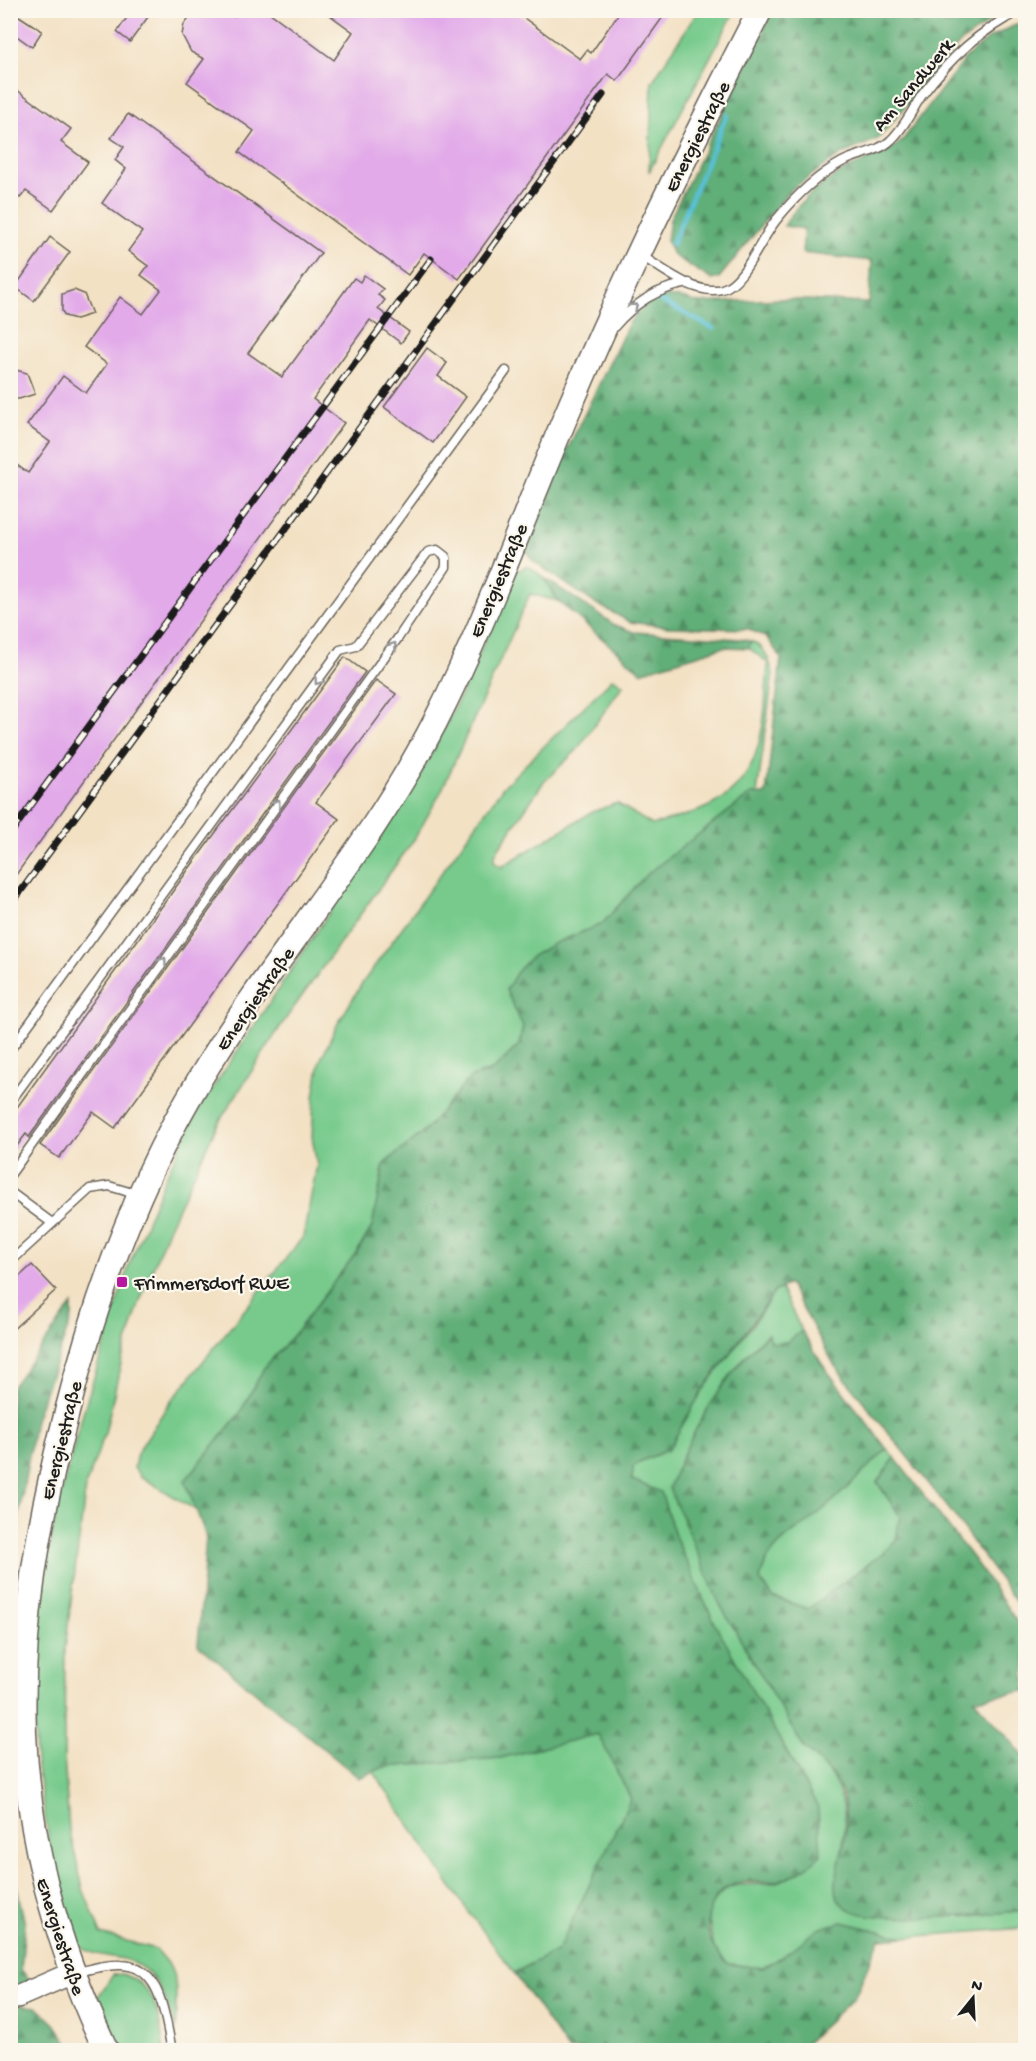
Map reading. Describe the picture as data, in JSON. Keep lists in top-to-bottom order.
{
  "streets": {
    "main road": ["Energiestraße"],
    "lane": ["Am Sandwerk"]
  },
  "crossings": [
    ["Am Sandwerk", "Energiestraße"]
  ],
  "places": {
    "transit": ["Frimmersdorf RWE"]
  },
  "north": "top"
}
